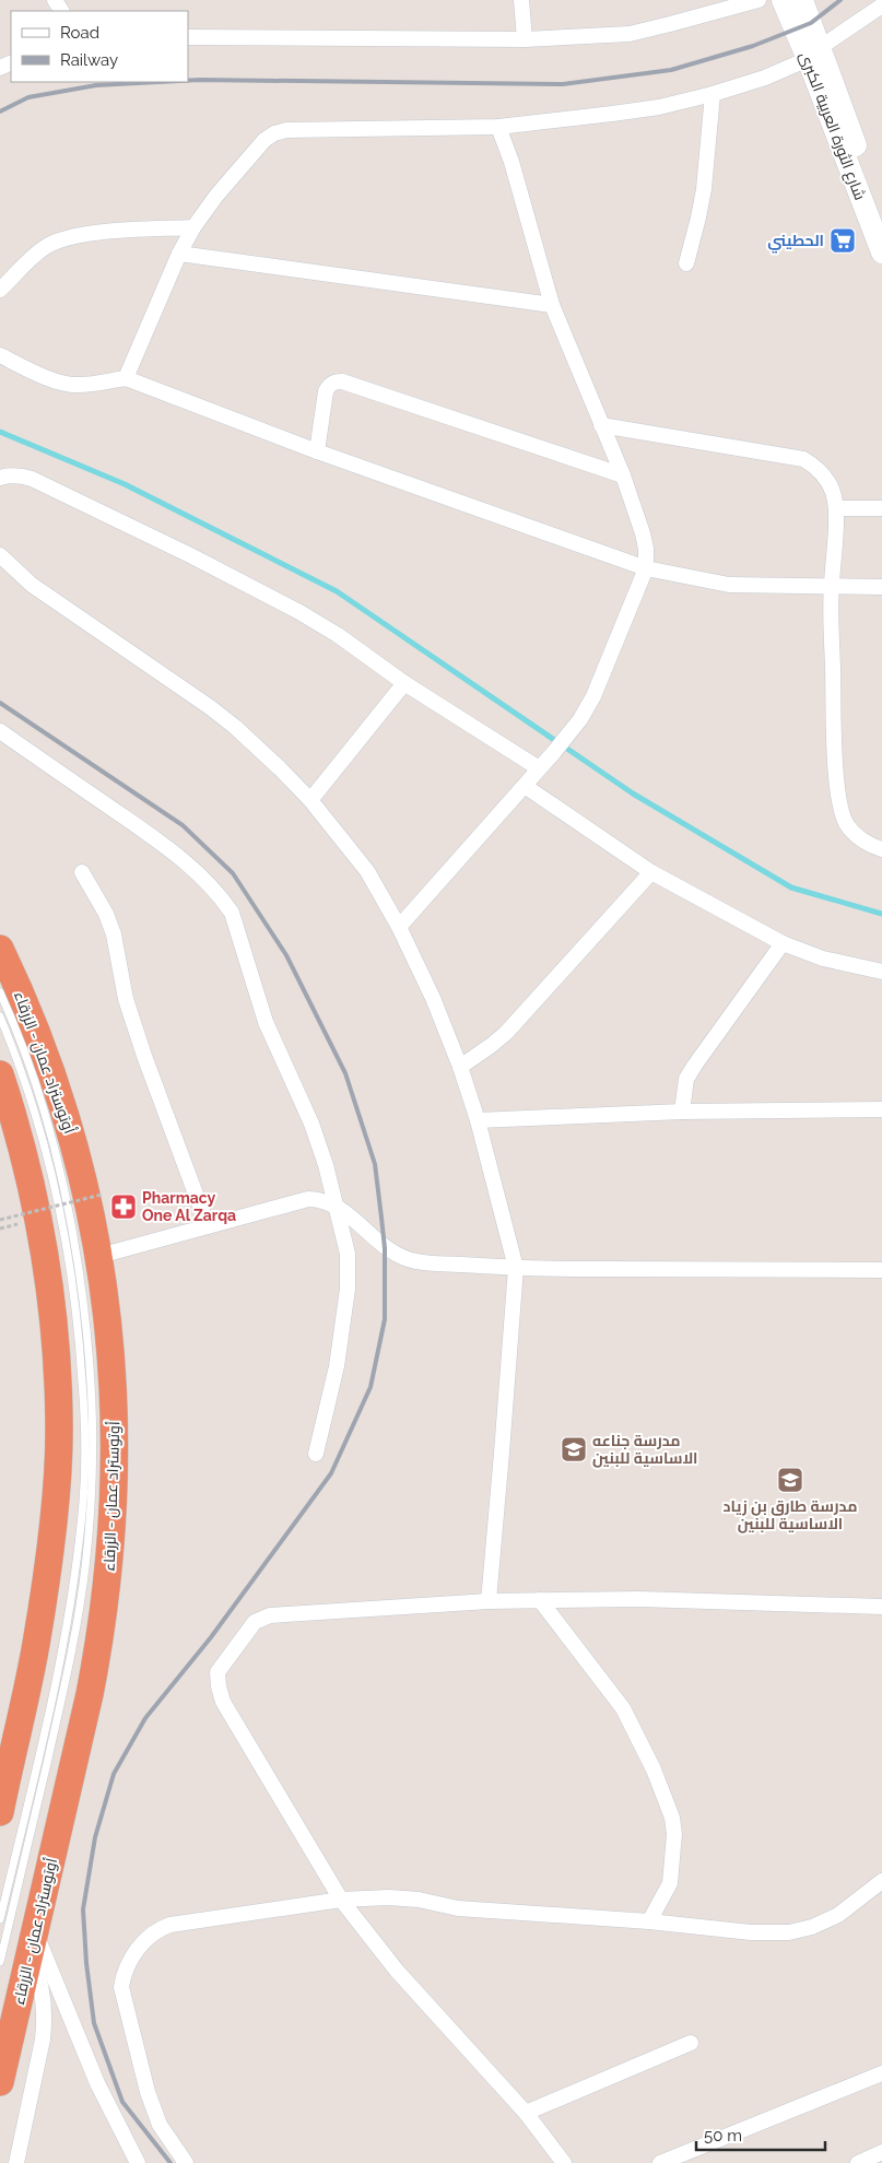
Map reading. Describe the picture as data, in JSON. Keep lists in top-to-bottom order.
{
  "streets": {
    "highway": ["أوتوستراد عمان - الزرقاء"],
    "main road": ["شارع الثورة العربية الكبرى"]
  },
  "places": {
    "supermarket": ["الحطيني"],
    "pharmacy": ["Pharmacy One Al Zarqa"],
    "school or university": ["مدرسة جناعه الاساسية للبنين", "مدرسة طارق بن زياد الاساسية للبنين"]
  },
  "legend": ["Road", "Railway"],
  "scale_bar": "50 m"
}
